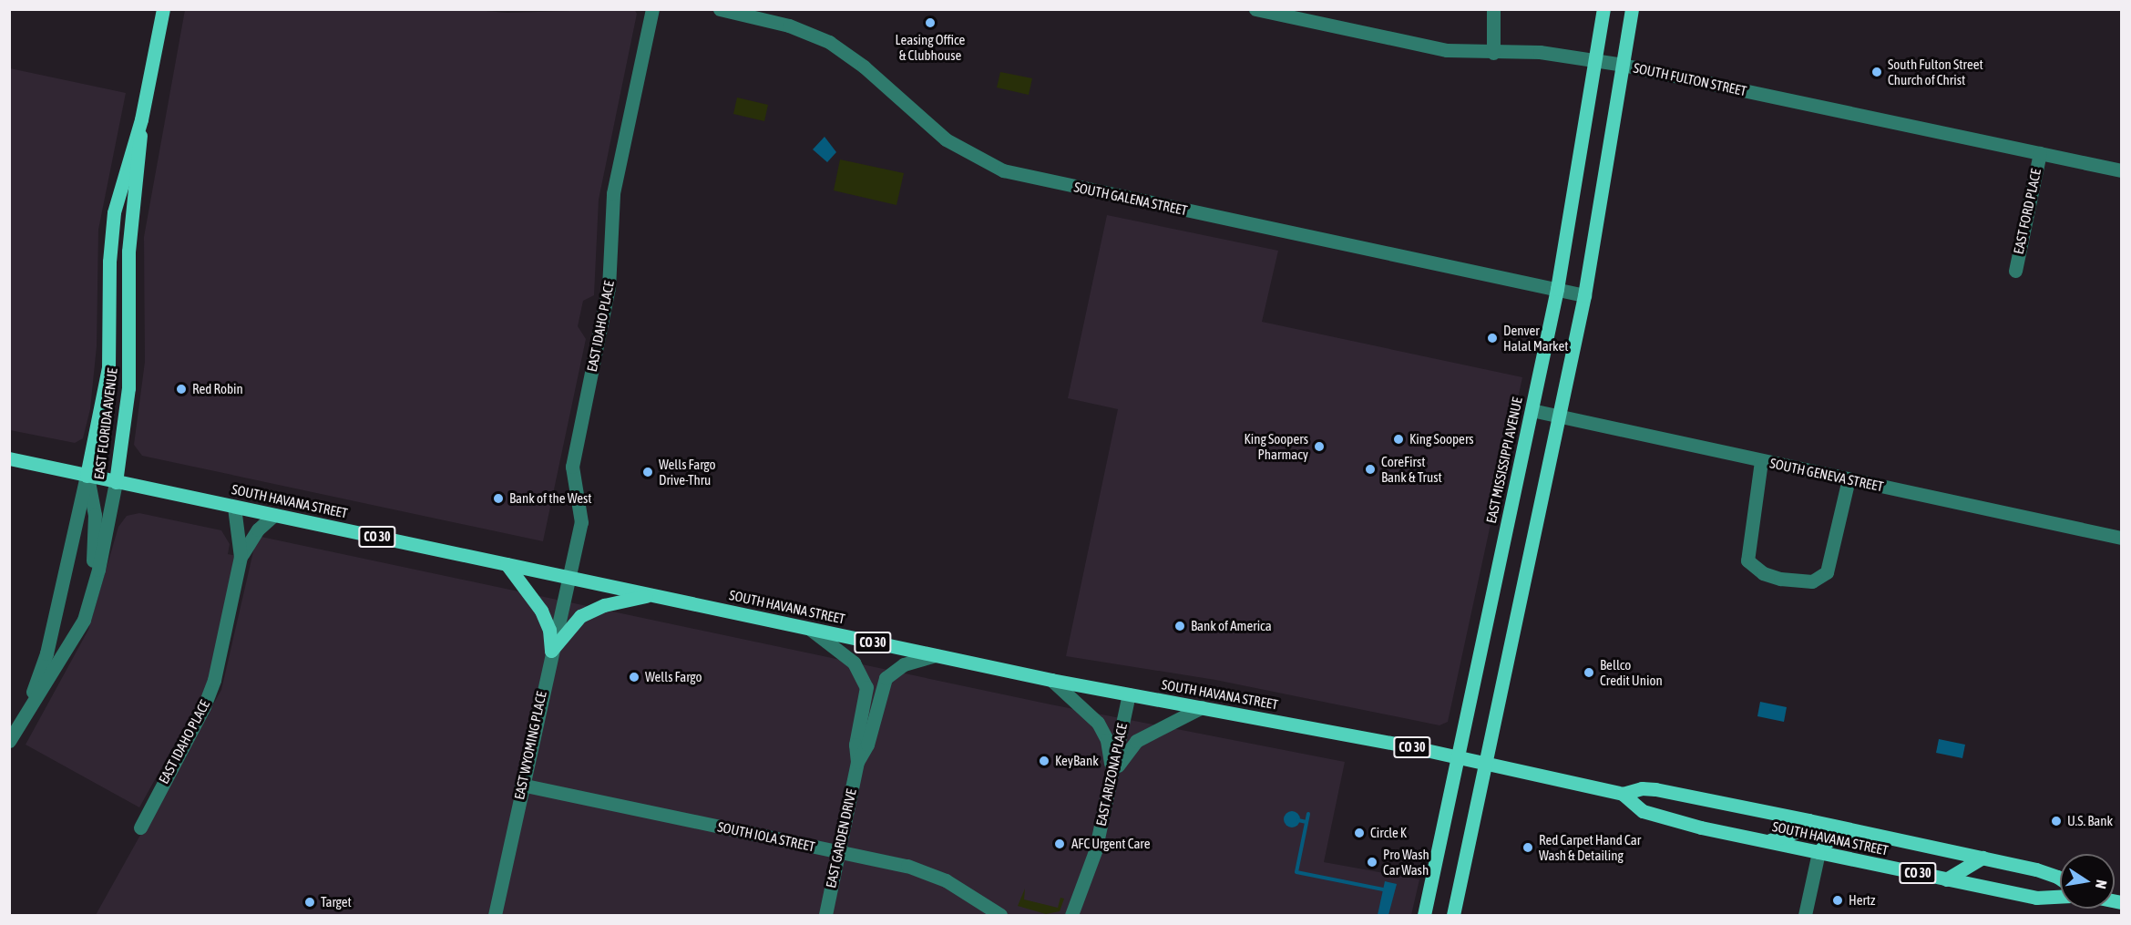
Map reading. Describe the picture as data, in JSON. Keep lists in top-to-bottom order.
{
  "streets": {
    "main road": [
      "EAST FLORIDA AVENUE",
      "EAST MISSISSIPPI AVENUE",
      "SOUTH HAVANA STREET",
      "CO 30"
    ],
    "street": [
      "SOUTH FULTON STREET",
      "SOUTH GALENA STREET",
      "EAST FORD PLACE",
      "EAST IDAHO PLACE",
      "SOUTH GENEVA STREET",
      "EAST WYOMING PLACE",
      "EAST ARIZONA PLACE",
      "SOUTH IOLA STREET",
      "EAST GARDEN DRIVE"
    ]
  },
  "crossings": [
    ["SOUTH FULTON STREET", "EAST FORD PLACE"],
    ["SOUTH FULTON STREET", "EAST MISSISSIPPI AVENUE"],
    ["SOUTH GALENA STREET", "EAST MISSISSIPPI AVENUE"],
    ["EAST IDAHO PLACE", "SOUTH HAVANA STREET"],
    ["EAST IDAHO PLACE", "EAST WYOMING PLACE"],
    ["EAST FLORIDA AVENUE", "SOUTH HAVANA STREET"],
    ["EAST MISSISSIPPI AVENUE", "SOUTH GENEVA STREET"],
    ["EAST MISSISSIPPI AVENUE", "SOUTH HAVANA STREET"],
    ["SOUTH HAVANA STREET", "EAST WYOMING PLACE"],
    ["SOUTH HAVANA STREET", "EAST ARIZONA PLACE"],
    ["SOUTH HAVANA STREET", "EAST GARDEN DRIVE"],
    ["EAST WYOMING PLACE", "SOUTH IOLA STREET"],
    ["SOUTH IOLA STREET", "EAST GARDEN DRIVE"]
  ],
  "places": [
    "Leasing Office & Clubhouse",
    "South Fulton Street Church of Christ",
    "Denver Halal Market",
    "Red Robin",
    "King Soopers",
    "King Soopers Pharmacy",
    "CoreFirst Bank & Trust",
    "Wells Fargo Drive-Thru",
    "Bank of the West",
    "Bank of America",
    "Bellco Credit Union",
    "Wells Fargo",
    "KeyBank",
    "U.S. Bank",
    "Circle K",
    "AFC Urgent Care",
    "Red Carpet Hand Car Wash & Detailing",
    "Pro Wash Car Wash",
    "Hertz",
    "Target"
  ],
  "north": "right"
}
